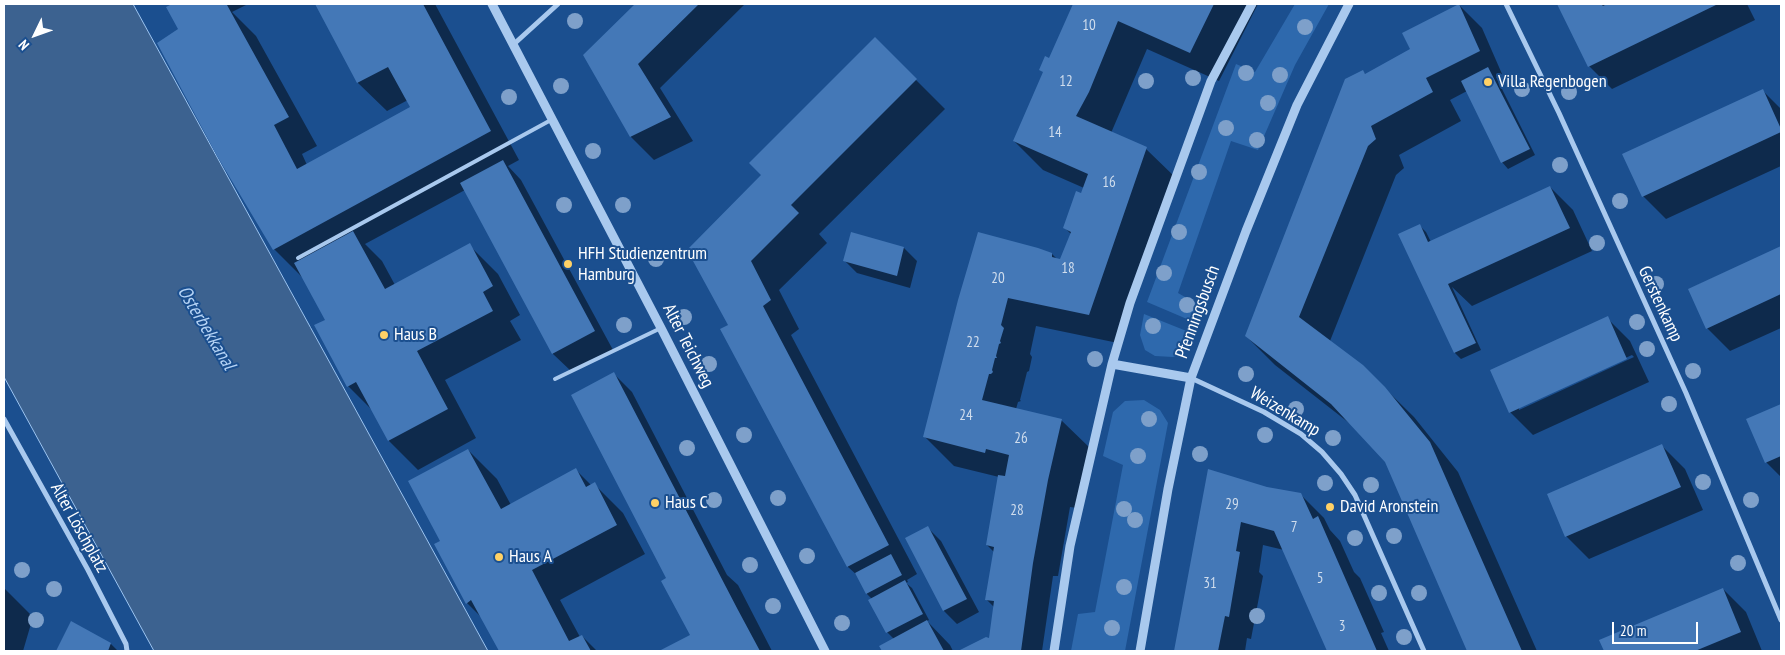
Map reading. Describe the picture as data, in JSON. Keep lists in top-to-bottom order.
{
  "streets": {
    "street": [
      "Gerstenkamp",
      "Pfenningsbusch",
      "Alter Teichweg",
      "Weizenkamp",
      "Alter Löschplatz"
    ]
  },
  "crossings": [
    ["Pfenningsbusch", "Weizenkamp"]
  ],
  "water": ["Osterbekkanal"],
  "places": [
    "Villa Regenbogen",
    "HFH Studienzentrum Hamburg",
    "Haus B",
    "Haus C",
    "David Aronstein",
    "Haus A"
  ],
  "house_numbers": [
    "10",
    "12",
    "14",
    "16",
    "18",
    "20",
    "22",
    "24",
    "26",
    "29",
    "28",
    "7",
    "5",
    "31",
    "3"
  ],
  "scale_bar": "20 m",
  "north": "bottom left"
}
